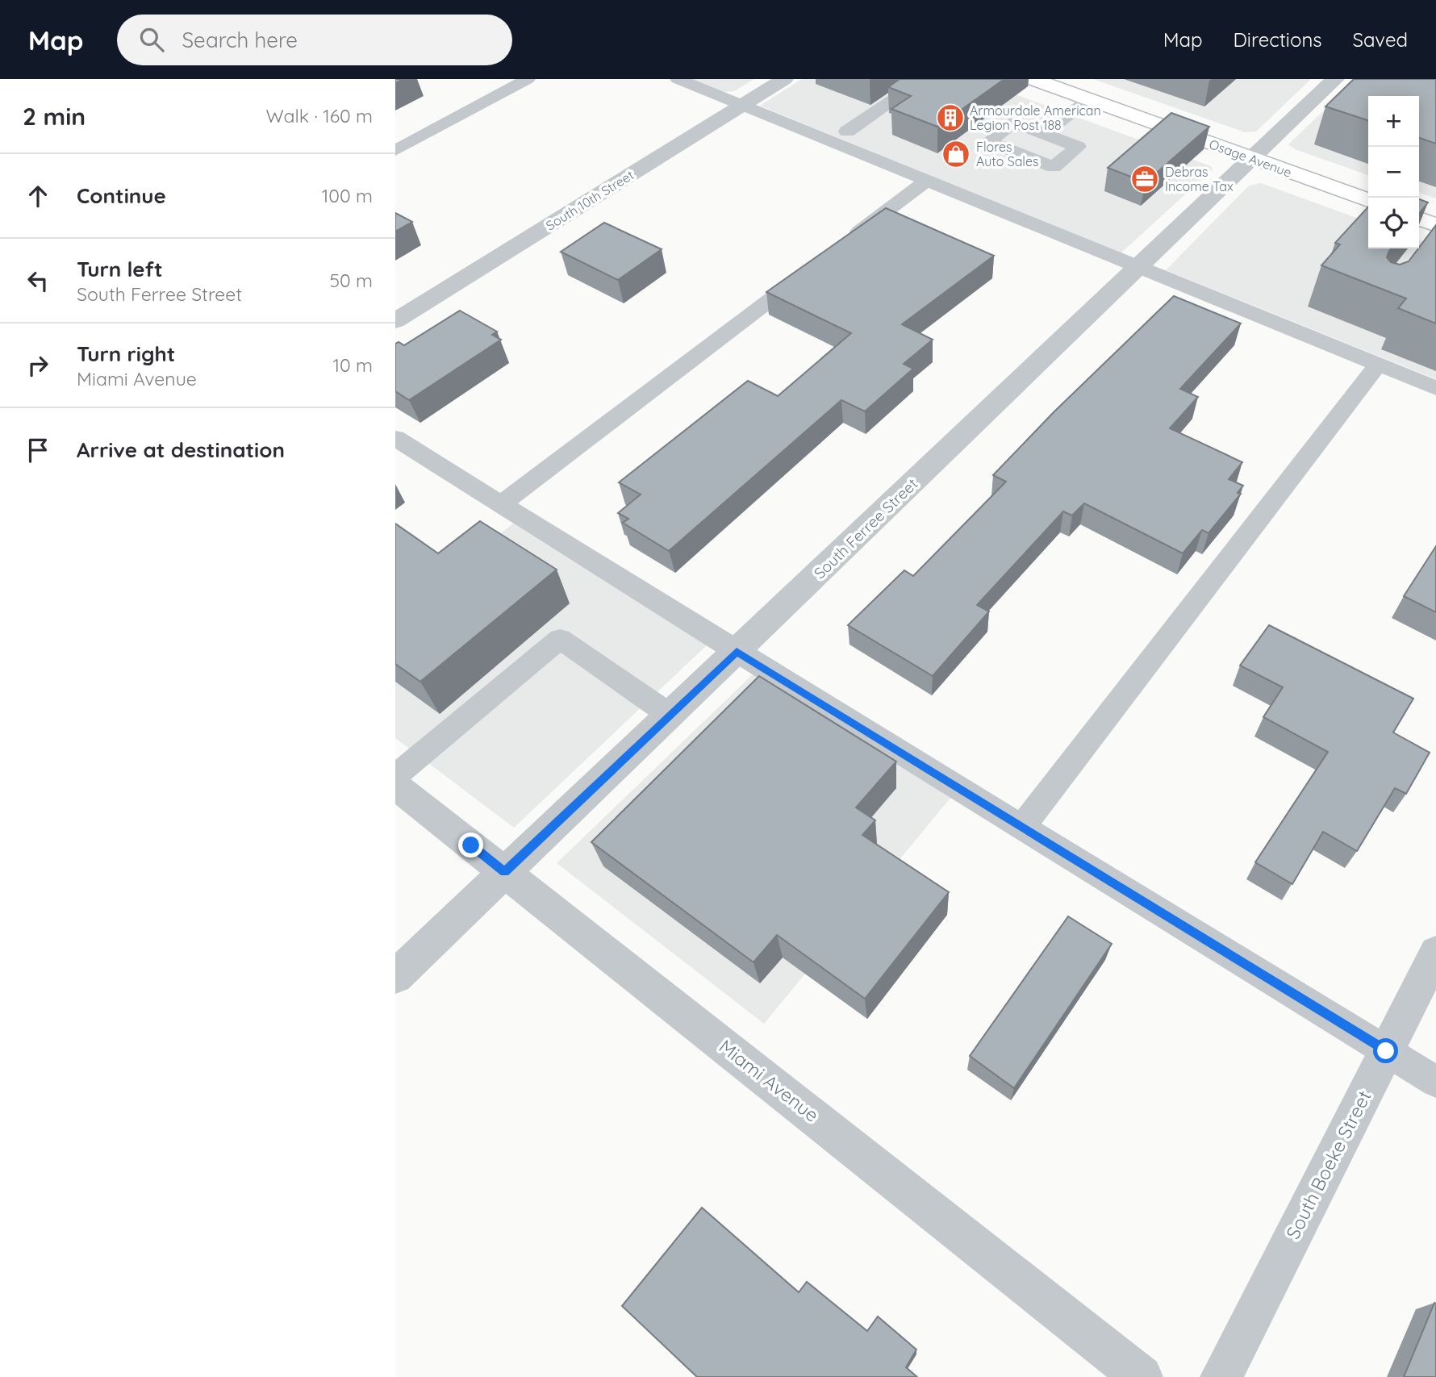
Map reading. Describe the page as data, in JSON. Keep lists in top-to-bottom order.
{
  "streets": {
    "street": [
      "Osage Avenue",
      "South 10th Street",
      "South Ferree Street",
      "Miami Avenue",
      "South Boeke Street"
    ]
  },
  "crossings": [
    ["Osage Avenue", "South Ferree Street"],
    ["South Ferree Street", "Miami Avenue"]
  ],
  "places": {
    "building": ["Armourdale American Legion Post 188"],
    "shop": ["Flores Auto Sales"],
    "office": ["Debras Income Tax"]
  },
  "page": {
    "header": "Map",
    "search": "Search here",
    "nav": ["Map", "Directions", "Saved"],
    "heading": ["2 min", "Walk · 160 m"],
    "map_buttons": ["+", "−"],
    "list": [
      ["Continue", "100 m"],
      ["Turn left", "South Ferree Street", "50 m"],
      ["Turn right", "Miami Avenue", "10 m"],
      "Arrive at destination"
    ]
  }
}
